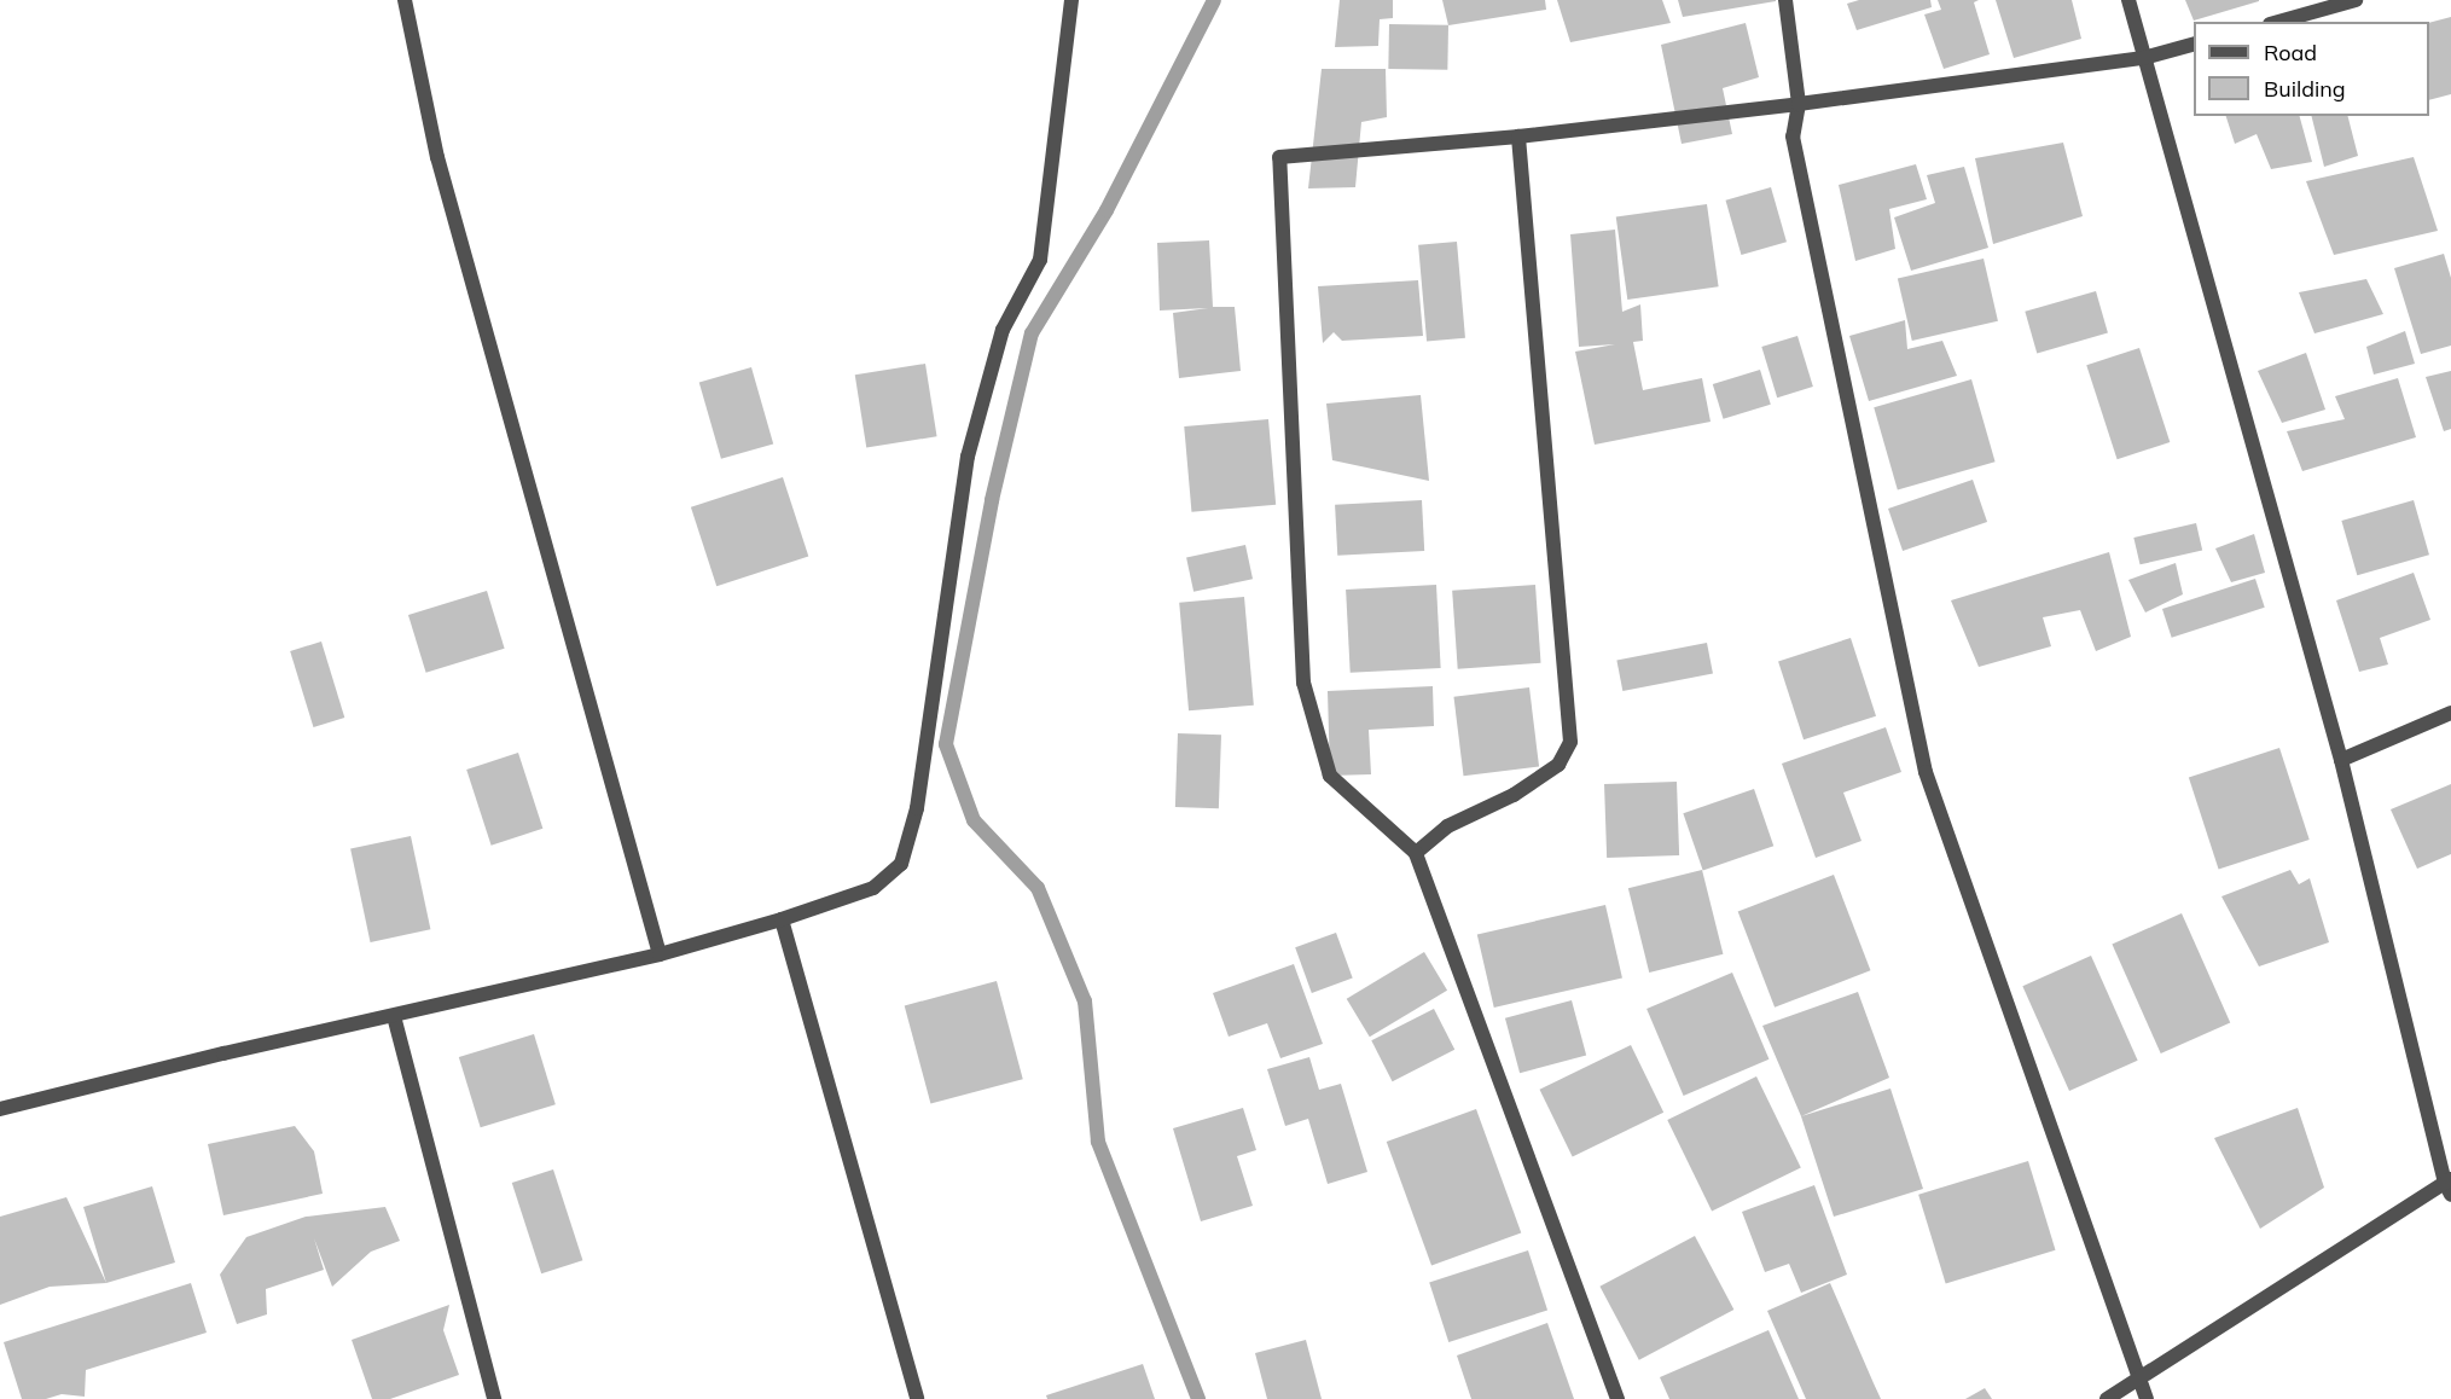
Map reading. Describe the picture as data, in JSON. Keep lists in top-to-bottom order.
{
  "legend": ["Road", "Building"]
}
